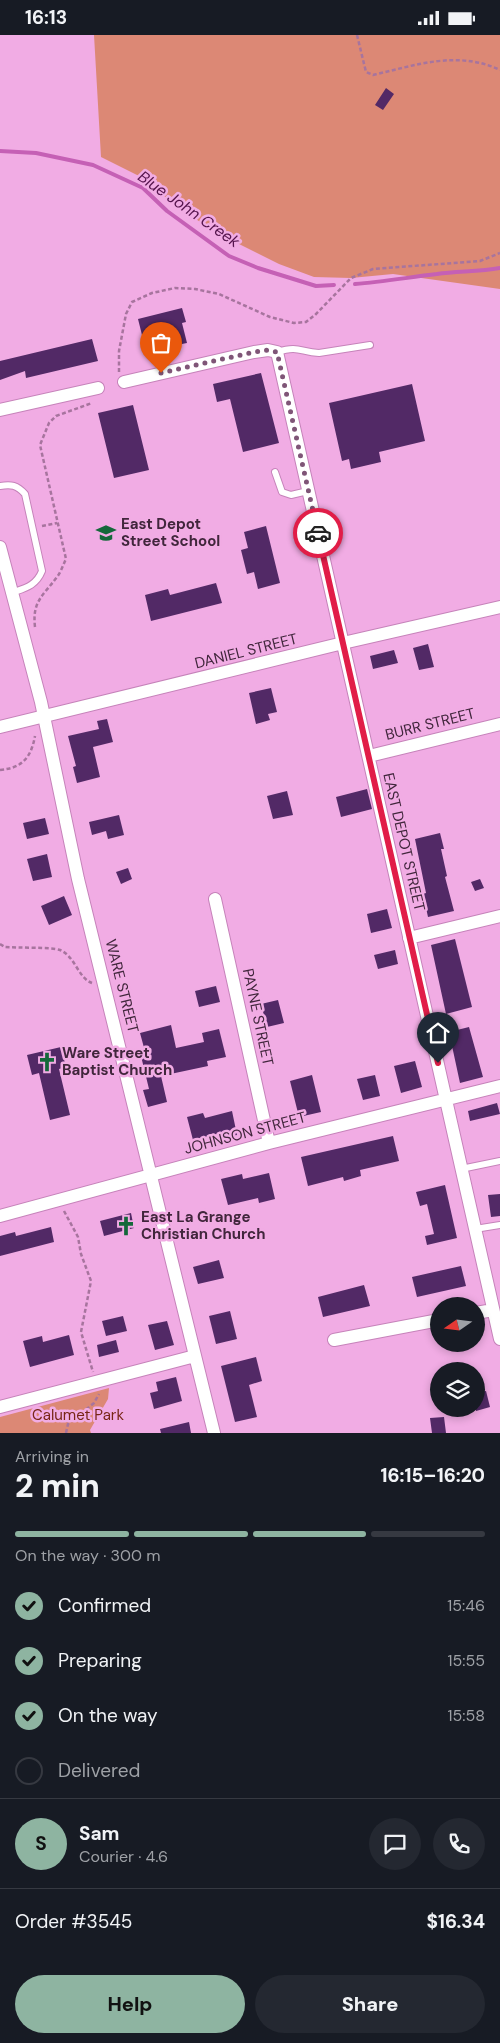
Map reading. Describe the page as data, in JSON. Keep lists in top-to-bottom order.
{
  "streets": {
    "street": [
      "DANIEL STREET",
      "BURR STREET",
      "EAST DEPOT STREET",
      "WARE STREET",
      "PAYNE STREET",
      "JOHNSON STREET"
    ]
  },
  "crossings": [
    ["DANIEL STREET", "EAST DEPOT STREET"],
    ["DANIEL STREET", "WARE STREET"],
    ["BURR STREET", "EAST DEPOT STREET"],
    ["EAST DEPOT STREET", "JOHNSON STREET"],
    ["WARE STREET", "JOHNSON STREET"],
    ["PAYNE STREET", "JOHNSON STREET"]
  ],
  "water": ["Blue John Creek"],
  "parks": ["Calumet Park"],
  "places": {
    "school or university": ["East Depot Street School"],
    "church": ["Ware Street Baptist Church", "East La Grange Christian Church"]
  },
  "north": "left",
  "page": {
    "status": "16:13",
    "heading": ["2 min", "Arriving in", "16:15–16:20"],
    "panel": [
      "Sam",
      "Courier · 4.6",
      "Order #3545",
      "$16.34"
    ],
    "bar": "On the way · 300 m",
    "list": [
      ["Confirmed", "15:46"],
      ["Preparing", "15:55"],
      ["On the way", "15:58"],
      "Delivered"
    ],
    "round": "S",
    "buttons": ["Help", "Share"]
  }
}
